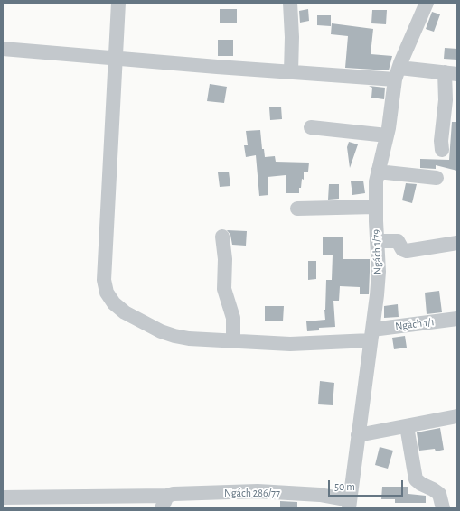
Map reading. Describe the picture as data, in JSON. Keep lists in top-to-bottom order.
{
  "streets": {
    "street": ["Ngách 1/79", "Ngách 1/1", "Ngách 286/77"]
  },
  "crossings": [
    ["Ngách 1/79", "Ngách 1/1"],
    ["Ngách 1/79", "Ngách 286/77"]
  ],
  "scale_bar": "50 m"
}
